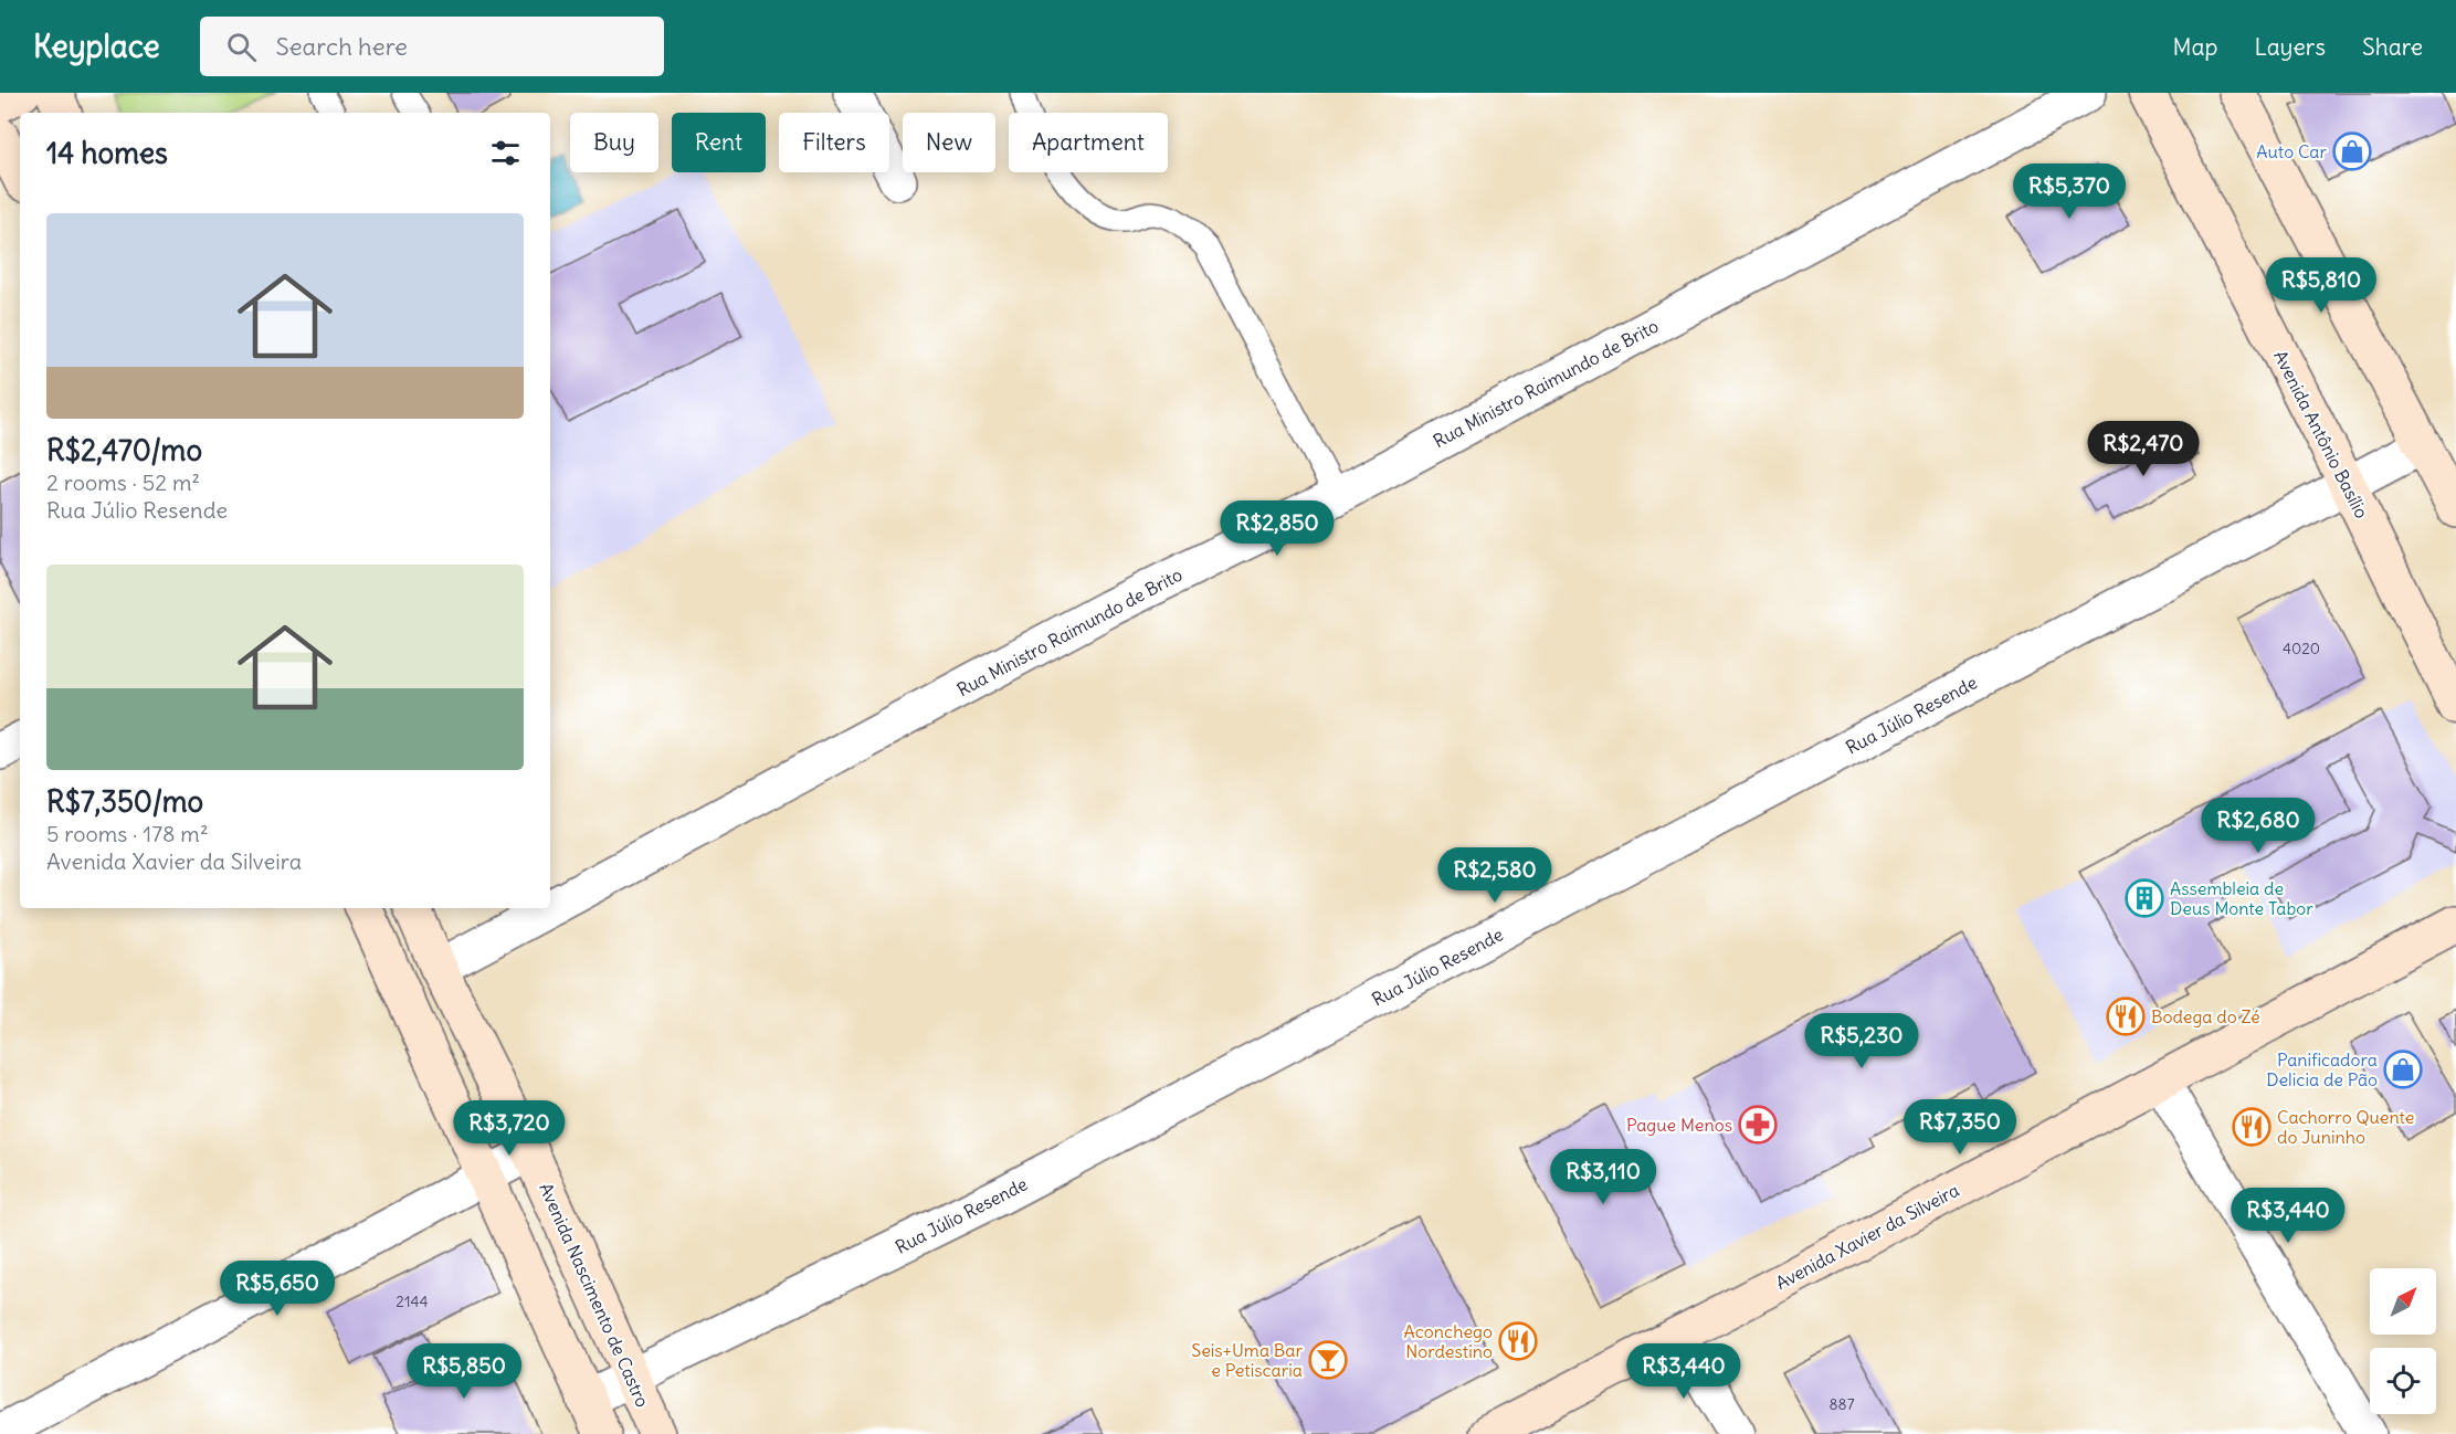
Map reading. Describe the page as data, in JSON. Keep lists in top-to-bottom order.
{
  "streets": {
    "main road": ["Avenida Antônio Basílio", "Avenida Xavier da Silveira", "Avenida Nascimento de Castro"],
    "street": ["Rua Ministro Raimundo de Brito", "Rua Júlio Resende"]
  },
  "crossings": [
    ["Rua Ministro Raimundo de Brito", "Avenida Nascimento de Castro"],
    ["Avenida Antônio Basílio", "Rua Júlio Resende"],
    ["Rua Júlio Resende", "Avenida Nascimento de Castro"]
  ],
  "places": {
    "shop": ["Auto Car", "Panificadora Delicia de Pão"],
    "building": ["Assembleia de Deus Monte Tabor"],
    "restaurant": ["Bodega do Zé", "Cachorro Quente do Juninho", "Aconchego Nordestino"],
    "pharmacy": ["Pague Menos"],
    "bar": ["Seis+Uma Bar e Petiscaria"]
  },
  "house_numbers": ["4020", "2144", "887"],
  "north": "top right",
  "page": {
    "header": "Keyplace",
    "search": "Search here",
    "nav": ["Map", "Layers", "Share"],
    "chip": [
      "Buy",
      "Rent",
      "Filters",
      "New",
      "Apartment"
    ],
    "heading": "14 homes",
    "price": [
      "R$5,370",
      "R$5,810",
      "R$2,470",
      "R$2,850",
      "R$2,680",
      "R$2,580",
      "R$5,230",
      "R$7,350",
      "R$3,720",
      "R$3,110",
      "R$3,440",
      "R$5,650",
      "R$5,850",
      "R$3,440"
    ],
    "list": [
      {
        "name": "R$2,470/mo",
        "note": "2 rooms · 52 m² · Rua Júlio Resende"
      },
      {
        "name": "R$7,350/mo",
        "note": "5 rooms · 178 m² · Avenida Xavier da Silveira"
      }
    ]
  }
}
